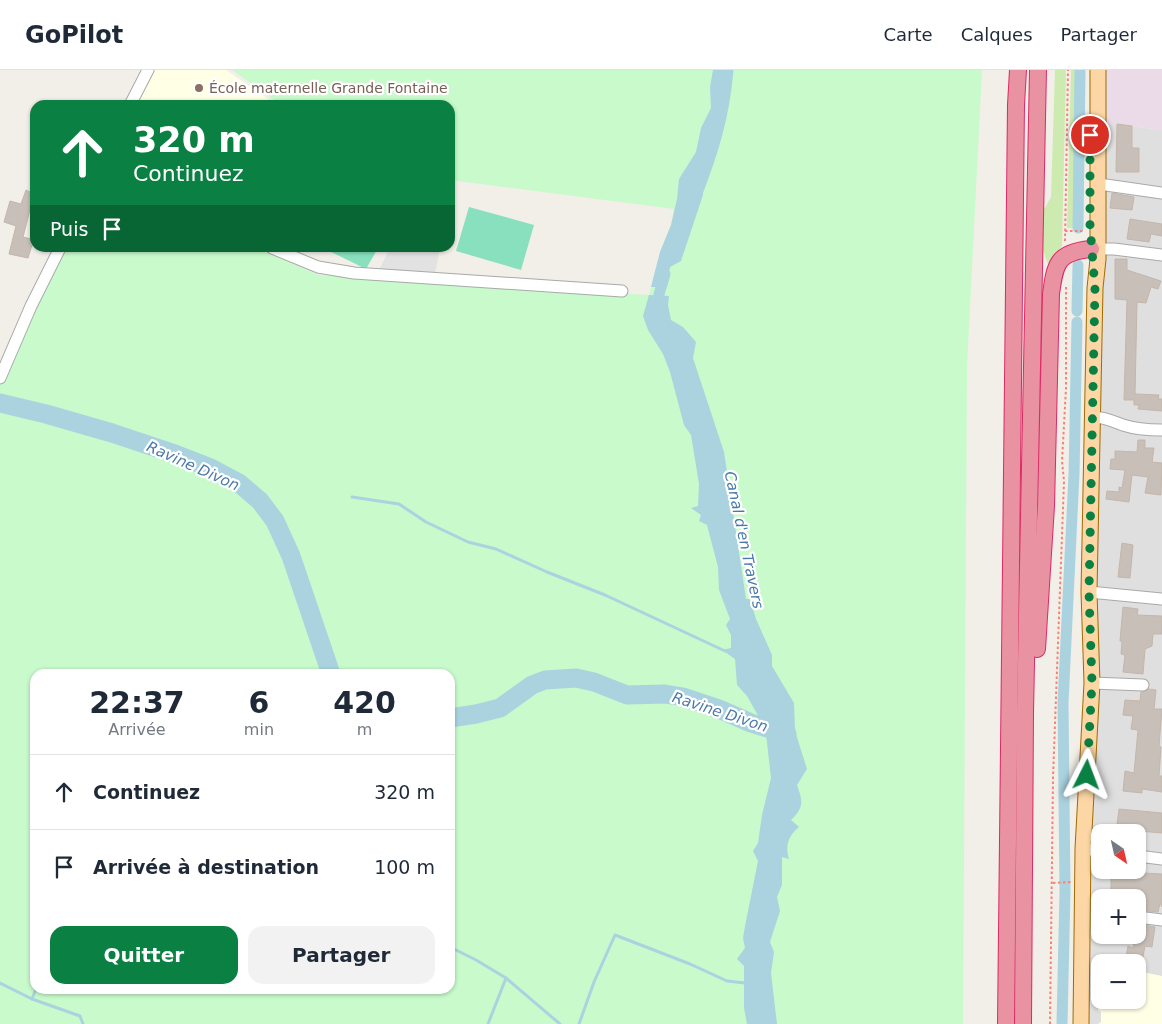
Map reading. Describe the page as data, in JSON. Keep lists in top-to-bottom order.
{
  "water": ["Ravine Divon", "Canal d'en Travers"],
  "places": ["École maternelle Grande Fontaine"],
  "north": "bottom right",
  "page": {
    "header": "GoPilot",
    "nav": ["Carte", "Calques", "Partager"],
    "turn": ["320 m", "Continuez"],
    "then": "Puis",
    "eta": [
      "22:37",
      "Arrivée",
      "6",
      "min",
      "420",
      "m"
    ],
    "list": [
      {
        "name": "Continuez",
        "value": "320 m"
      },
      {
        "name": "Arrivée à destination",
        "value": "100 m"
      }
    ],
    "map_buttons": ["+", "−"],
    "buttons": ["Quitter", "Partager"]
  }
}
